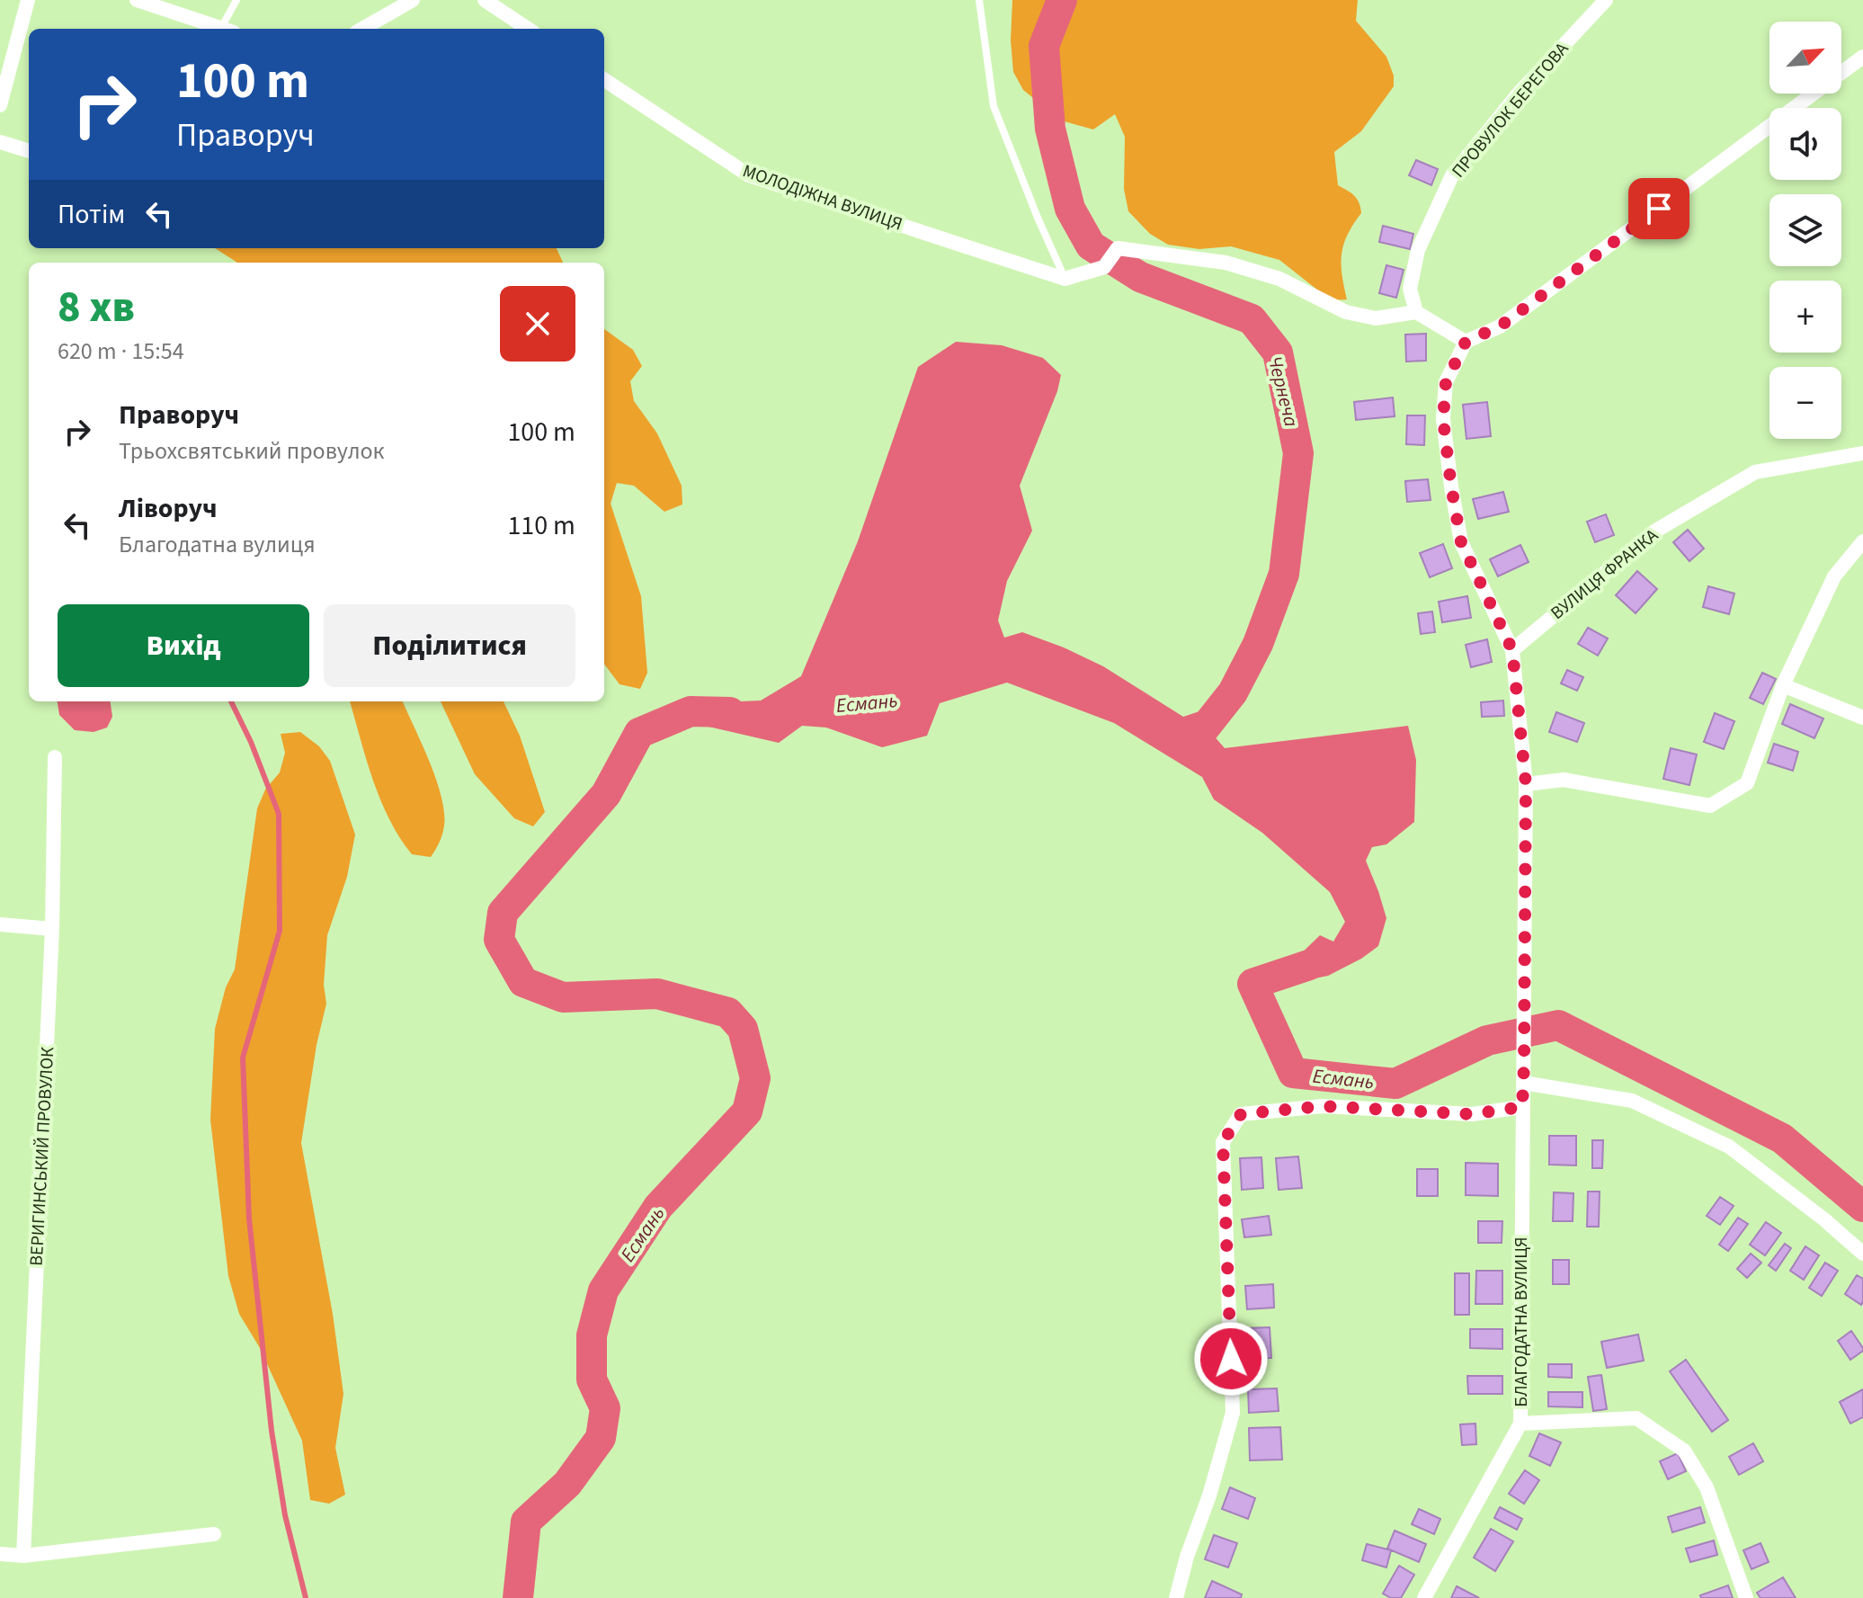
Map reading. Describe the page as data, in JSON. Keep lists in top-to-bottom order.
{
  "streets": {
    "street": [
      "ПРОВУЛОК БЕРЕГОВА",
      "МОЛОДІЖНА ВУЛИЦЯ",
      "ВУЛИЦЯ ФРАНКА",
      "ВЕРИГИНСЬКИЙ ПРОВУЛОК",
      "БЛАГОДАТНА ВУЛИЦЯ"
    ]
  },
  "crossings": [
    ["ВУЛИЦЯ ФРАНКА", "БЛАГОДАТНА ВУЛИЦЯ"]
  ],
  "water": ["Чернеча", "Есмань"],
  "north": "top right",
  "page": {
    "map_buttons": ["+", "−"],
    "turn": ["100 m", "Праворуч"],
    "then": "Потім",
    "heading": ["8 хв", "620 m · 15:54"],
    "list": [
      {
        "name": "Праворуч",
        "note": "Трьохсвятський провулок",
        "value": "100 m"
      },
      {
        "name": "Ліворуч",
        "note": "Благодатна вулиця",
        "value": "110 m"
      }
    ],
    "buttons": ["Вихід", "Поділитися"]
  }
}
